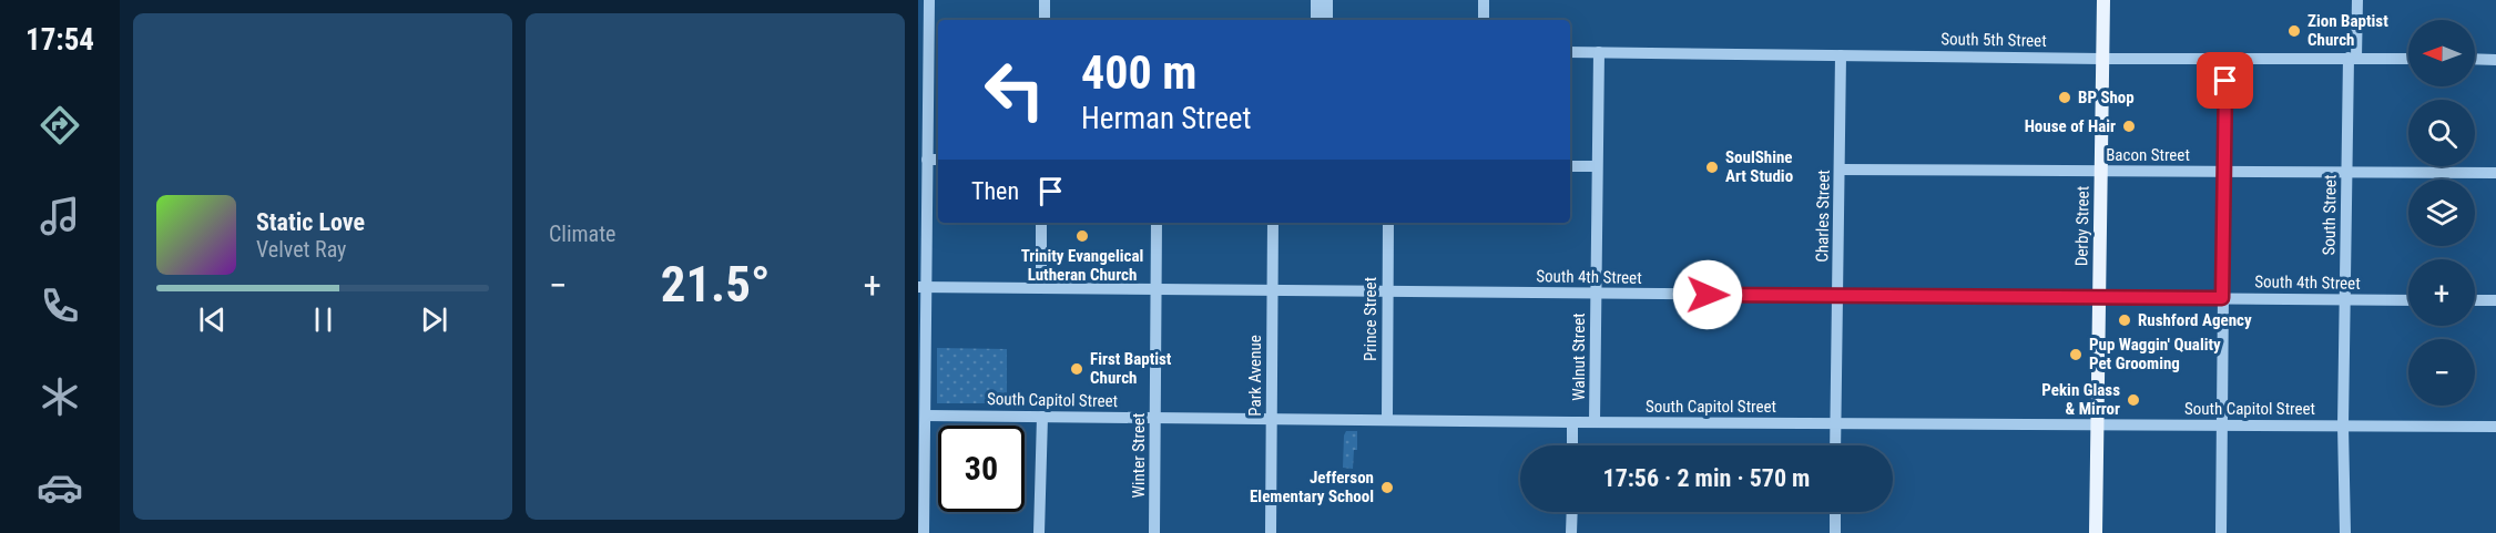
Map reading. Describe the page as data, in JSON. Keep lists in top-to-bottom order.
{
  "streets": {
    "main road": ["Derby Street"],
    "street": [
      "South 5th Street",
      "Bacon Street",
      "South Street",
      "Charles Street",
      "South 4th Street",
      "Prince Street",
      "Walnut Street",
      "Park Avenue",
      "South Capitol Street",
      "Winter Street"
    ]
  },
  "crossings": [
    ["South 5th Street", "South Street"],
    ["South 5th Street", "Charles Street"],
    ["South 5th Street", "Derby Street"],
    ["South 5th Street", "Walnut Street"],
    ["Bacon Street", "South Street"],
    ["Bacon Street", "Charles Street"],
    ["Bacon Street", "Derby Street"],
    ["South Street", "South 4th Street"],
    ["South Street", "South Capitol Street"],
    ["Charles Street", "South 4th Street"],
    ["Charles Street", "South Capitol Street"],
    ["Derby Street", "South 4th Street"],
    ["Derby Street", "South Capitol Street"],
    ["South 4th Street", "Prince Street"],
    ["South 4th Street", "Walnut Street"],
    ["South 4th Street", "Park Avenue"],
    ["South 4th Street", "Winter Street"],
    ["Prince Street", "South Capitol Street"],
    ["Walnut Street", "South Capitol Street"],
    ["Park Avenue", "South Capitol Street"],
    ["South Capitol Street", "Winter Street"]
  ],
  "places": [
    "Zion Baptist Church",
    "BP Shop",
    "House of Hair",
    "SoulShine Art Studio",
    "Trinity Evangelical Lutheran Church",
    "Rushford Agency",
    "Pup Waggin' Quality Pet Grooming",
    "First Baptist Church",
    "Pekin Glass & Mirror",
    "Jefferson Elementary School"
  ],
  "north": "left",
  "page": {
    "tabs": "17:54",
    "tile": "Climate",
    "map_buttons": ["+", "−"],
    "turn": ["400 m", "Herman Street"],
    "then": "Then",
    "song": ["Static Love", "Velvet Ray"],
    "heat": ["−", "21.5°", "+"],
    "limit": "30",
    "trip": "17:56 · 2 min · 570 m"
  }
}
